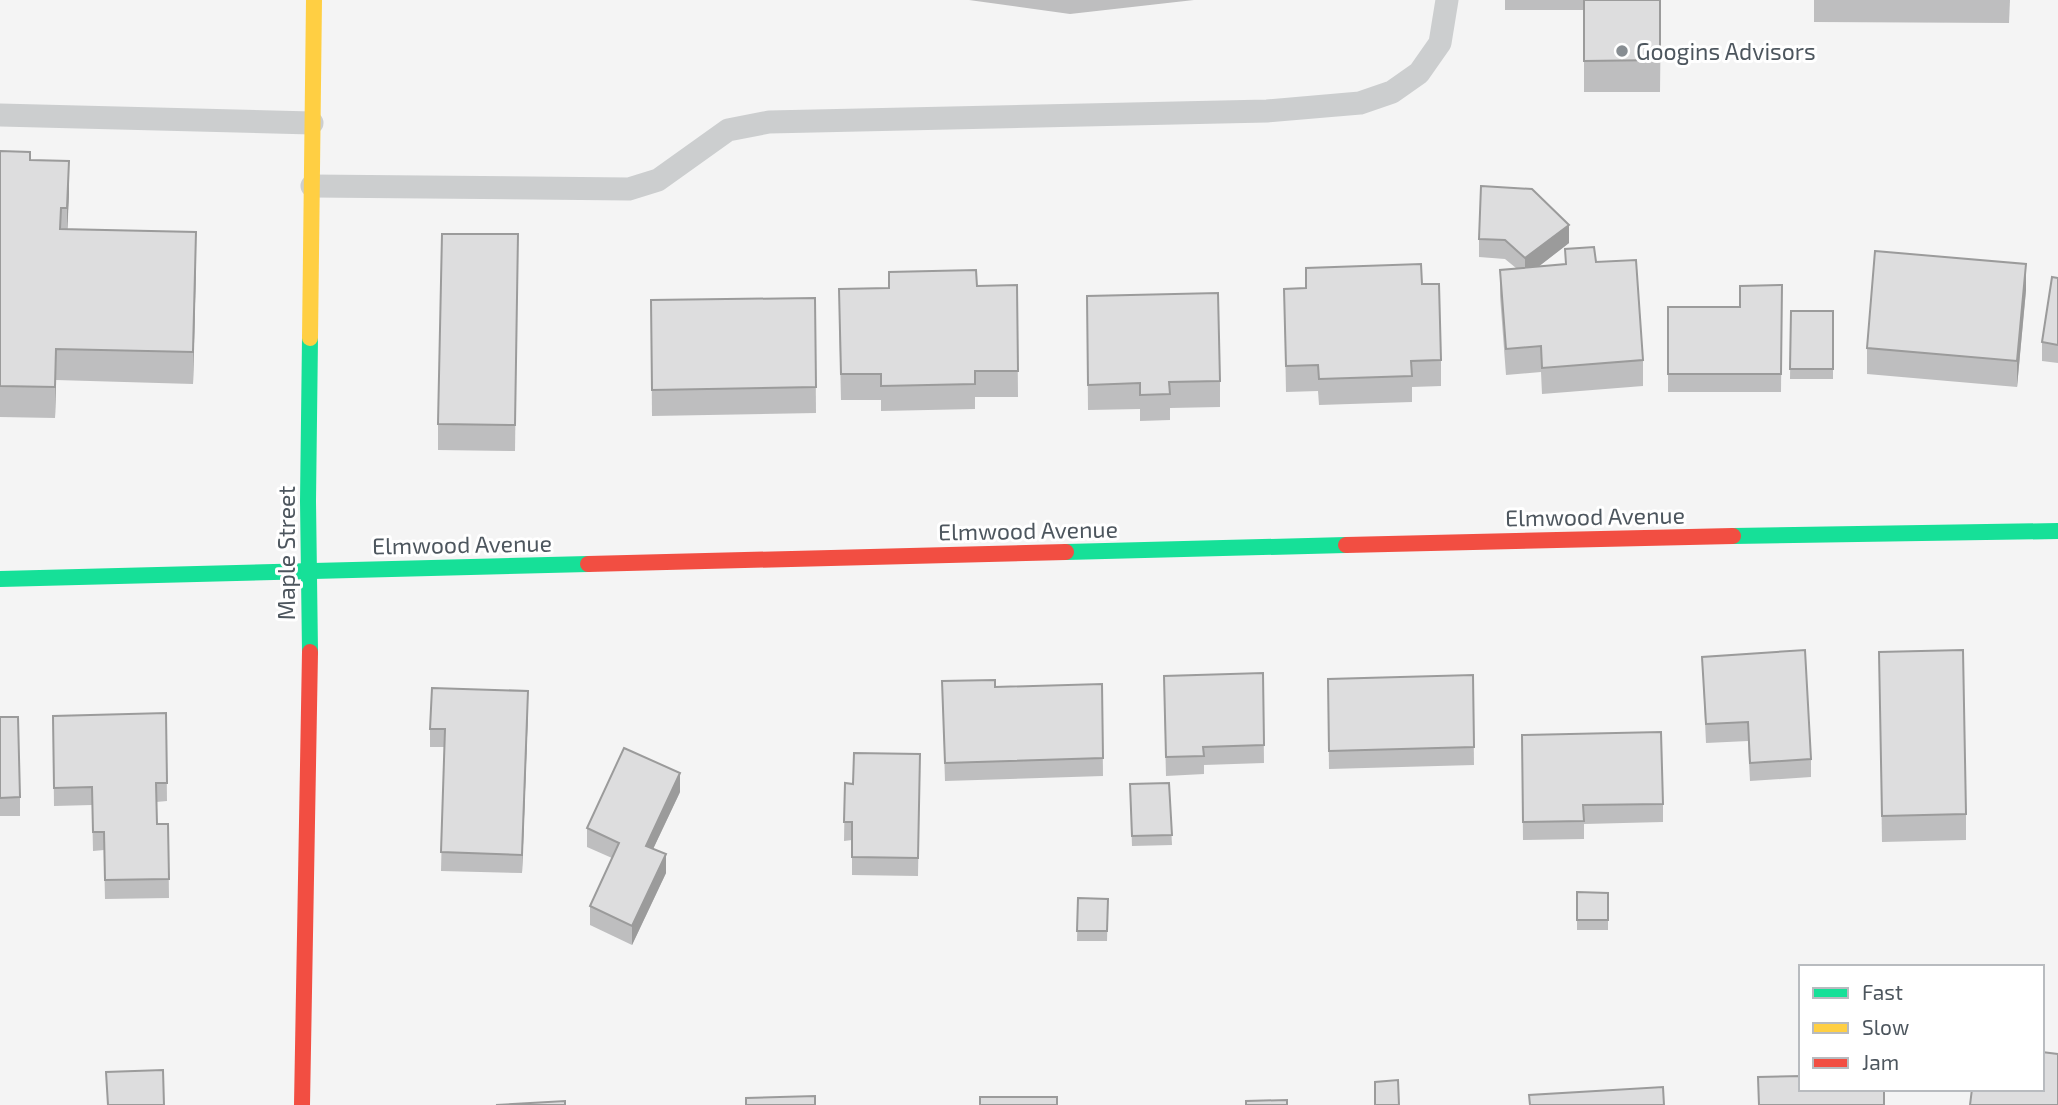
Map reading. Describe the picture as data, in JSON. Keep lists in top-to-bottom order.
{
  "streets": {
    "street": ["Elmwood Avenue", "Maple Street"]
  },
  "crossings": [
    ["Elmwood Avenue", "Maple Street"]
  ],
  "places": ["Googins Advisors"],
  "legend": ["Fast", "Slow", "Jam"]
}
